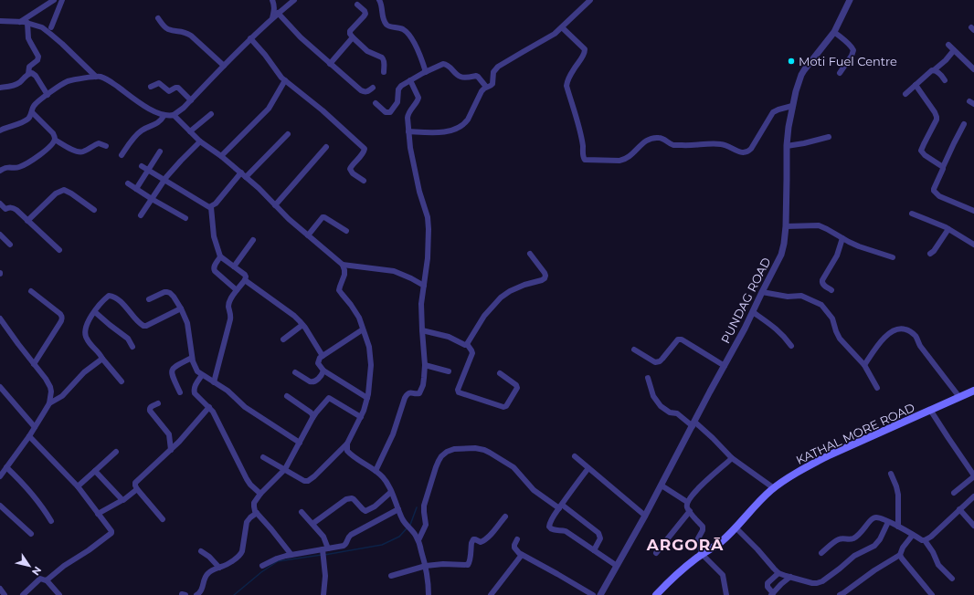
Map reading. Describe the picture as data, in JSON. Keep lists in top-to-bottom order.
{
  "streets": {
    "main road": ["KATHAL MORE ROAD"],
    "street": ["PUNDAG ROAD"]
  },
  "districts": ["ARGORĀ"],
  "places": ["Moti Fuel Centre"],
  "north": "bottom right"
}
